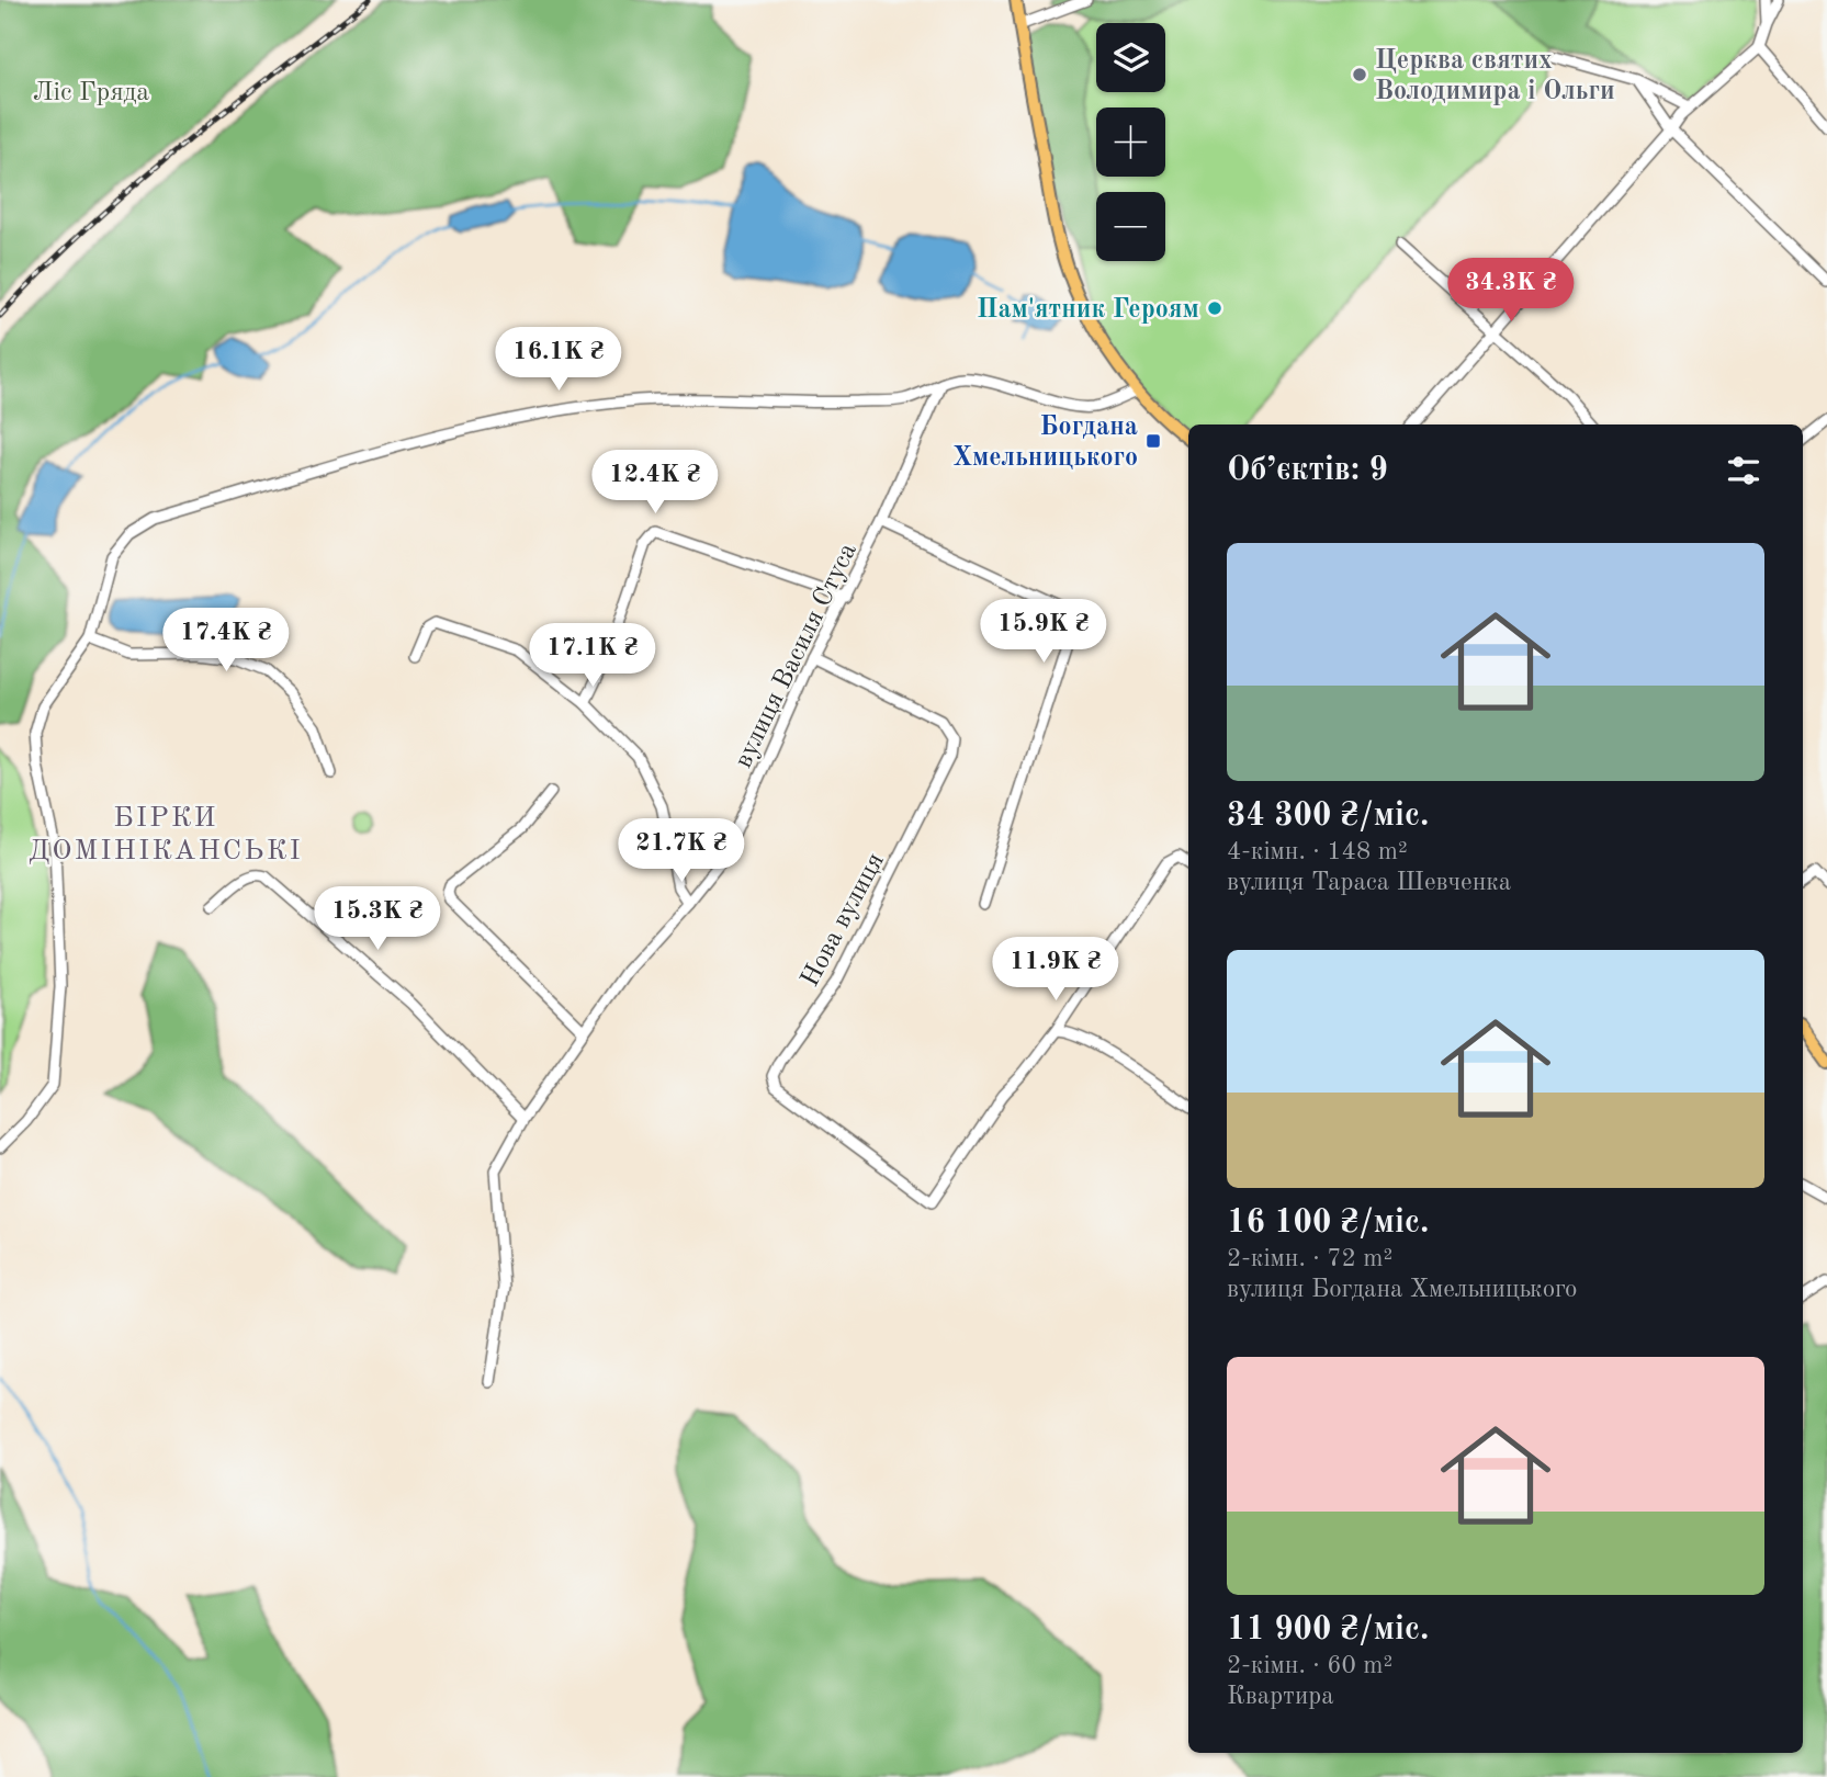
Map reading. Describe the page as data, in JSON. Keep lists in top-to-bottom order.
{
  "streets": {
    "street": ["вулиця Василя Стуса", "Нова вулиця"]
  },
  "crossings": [
    ["вулиця Василя Стуса", "Нова вулиця"]
  ],
  "districts": ["БІРКИ ДОМІНІКАНСЬКІ"],
  "parks": ["Ліс Гряда"],
  "places": {
    "other": ["Церква святих Володимира і Ольги", "Пам'ятник Героям"],
    "transit": ["Богдана Хмельницького"]
  },
  "page": {
    "map_buttons": ["+", "−"],
    "price": [
      "34.3K ₴",
      "16.1K ₴",
      "12.4K ₴",
      "15.9K ₴",
      "17.4K ₴",
      "17.1K ₴",
      "21.7K ₴",
      "15.3K ₴",
      "11.9K ₴"
    ],
    "heading": "Об’єктів: 9",
    "list": [
      {
        "name": "34 300 ₴/міс.",
        "note": "4-кімн. · 148 m² · вулиця Тараса Шевченка"
      },
      {
        "name": "16 100 ₴/міс.",
        "note": "2-кімн. · 72 m² · вулиця Богдана Хмельницького"
      },
      {
        "name": "11 900 ₴/міс.",
        "note": "2-кімн. · 60 m² · Квартира"
      }
    ]
  }
}
